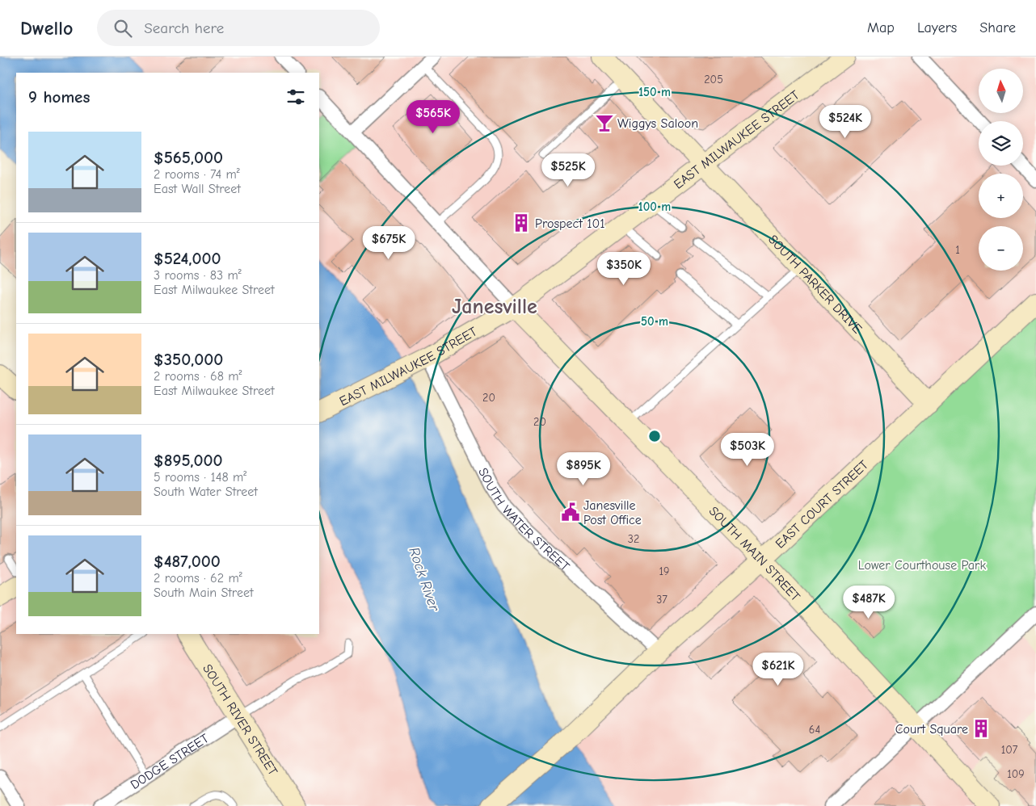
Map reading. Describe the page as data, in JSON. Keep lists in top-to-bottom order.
{
  "streets": {
    "main road": [
      "EAST MILWAUKEE STREET",
      "SOUTH PARKER DRIVE",
      "EAST COURT STREET",
      "SOUTH MAIN STREET",
      "SOUTH RIVER STREET"
    ],
    "street": ["SOUTH WATER STREET", "DODGE STREET"]
  },
  "crossings": [
    ["EAST MILWAUKEE STREET", "SOUTH PARKER DRIVE"],
    ["EAST MILWAUKEE STREET", "SOUTH WATER STREET"],
    ["EAST MILWAUKEE STREET", "SOUTH MAIN STREET"],
    ["SOUTH PARKER DRIVE", "EAST COURT STREET"],
    ["EAST COURT STREET", "SOUTH WATER STREET"],
    ["EAST COURT STREET", "SOUTH MAIN STREET"],
    ["SOUTH RIVER STREET", "DODGE STREET"]
  ],
  "districts": ["Janesville"],
  "water": ["Rock River"],
  "parks": ["Lower Courthouse Park"],
  "places": {
    "bar": ["Wiggys Saloon"],
    "building": ["Prospect 101", "Court Square"],
    "public building": ["Janesville Post Office"]
  },
  "house_numbers": [
    "205",
    "1",
    "20",
    "20",
    "32",
    "19",
    "37",
    "64",
    "107",
    "109"
  ],
  "north": "top",
  "page": {
    "header": "Dwello",
    "search": "Search here",
    "nav": ["Map", "Layers", "Share"],
    "map_buttons": ["+", "−"],
    "heading": "9 homes",
    "price": [
      "$565K",
      "$524K",
      "$525K",
      "$675K",
      "$350K",
      "$503K",
      "$895K",
      "$487K",
      "$621K"
    ],
    "list": [
      {
        "name": "$565,000",
        "note": "2 rooms · 74 m² · East Wall Street"
      },
      {
        "name": "$524,000",
        "note": "3 rooms · 83 m² · East Milwaukee Street"
      },
      {
        "name": "$350,000",
        "note": "2 rooms · 68 m² · East Milwaukee Street"
      },
      {
        "name": "$895,000",
        "note": "5 rooms · 148 m² · South Water Street"
      },
      {
        "name": "$487,000",
        "note": "2 rooms · 62 m² · South Main Street"
      }
    ]
  },
  "rings": ["150 m", "100 m", "50 m"]
}
